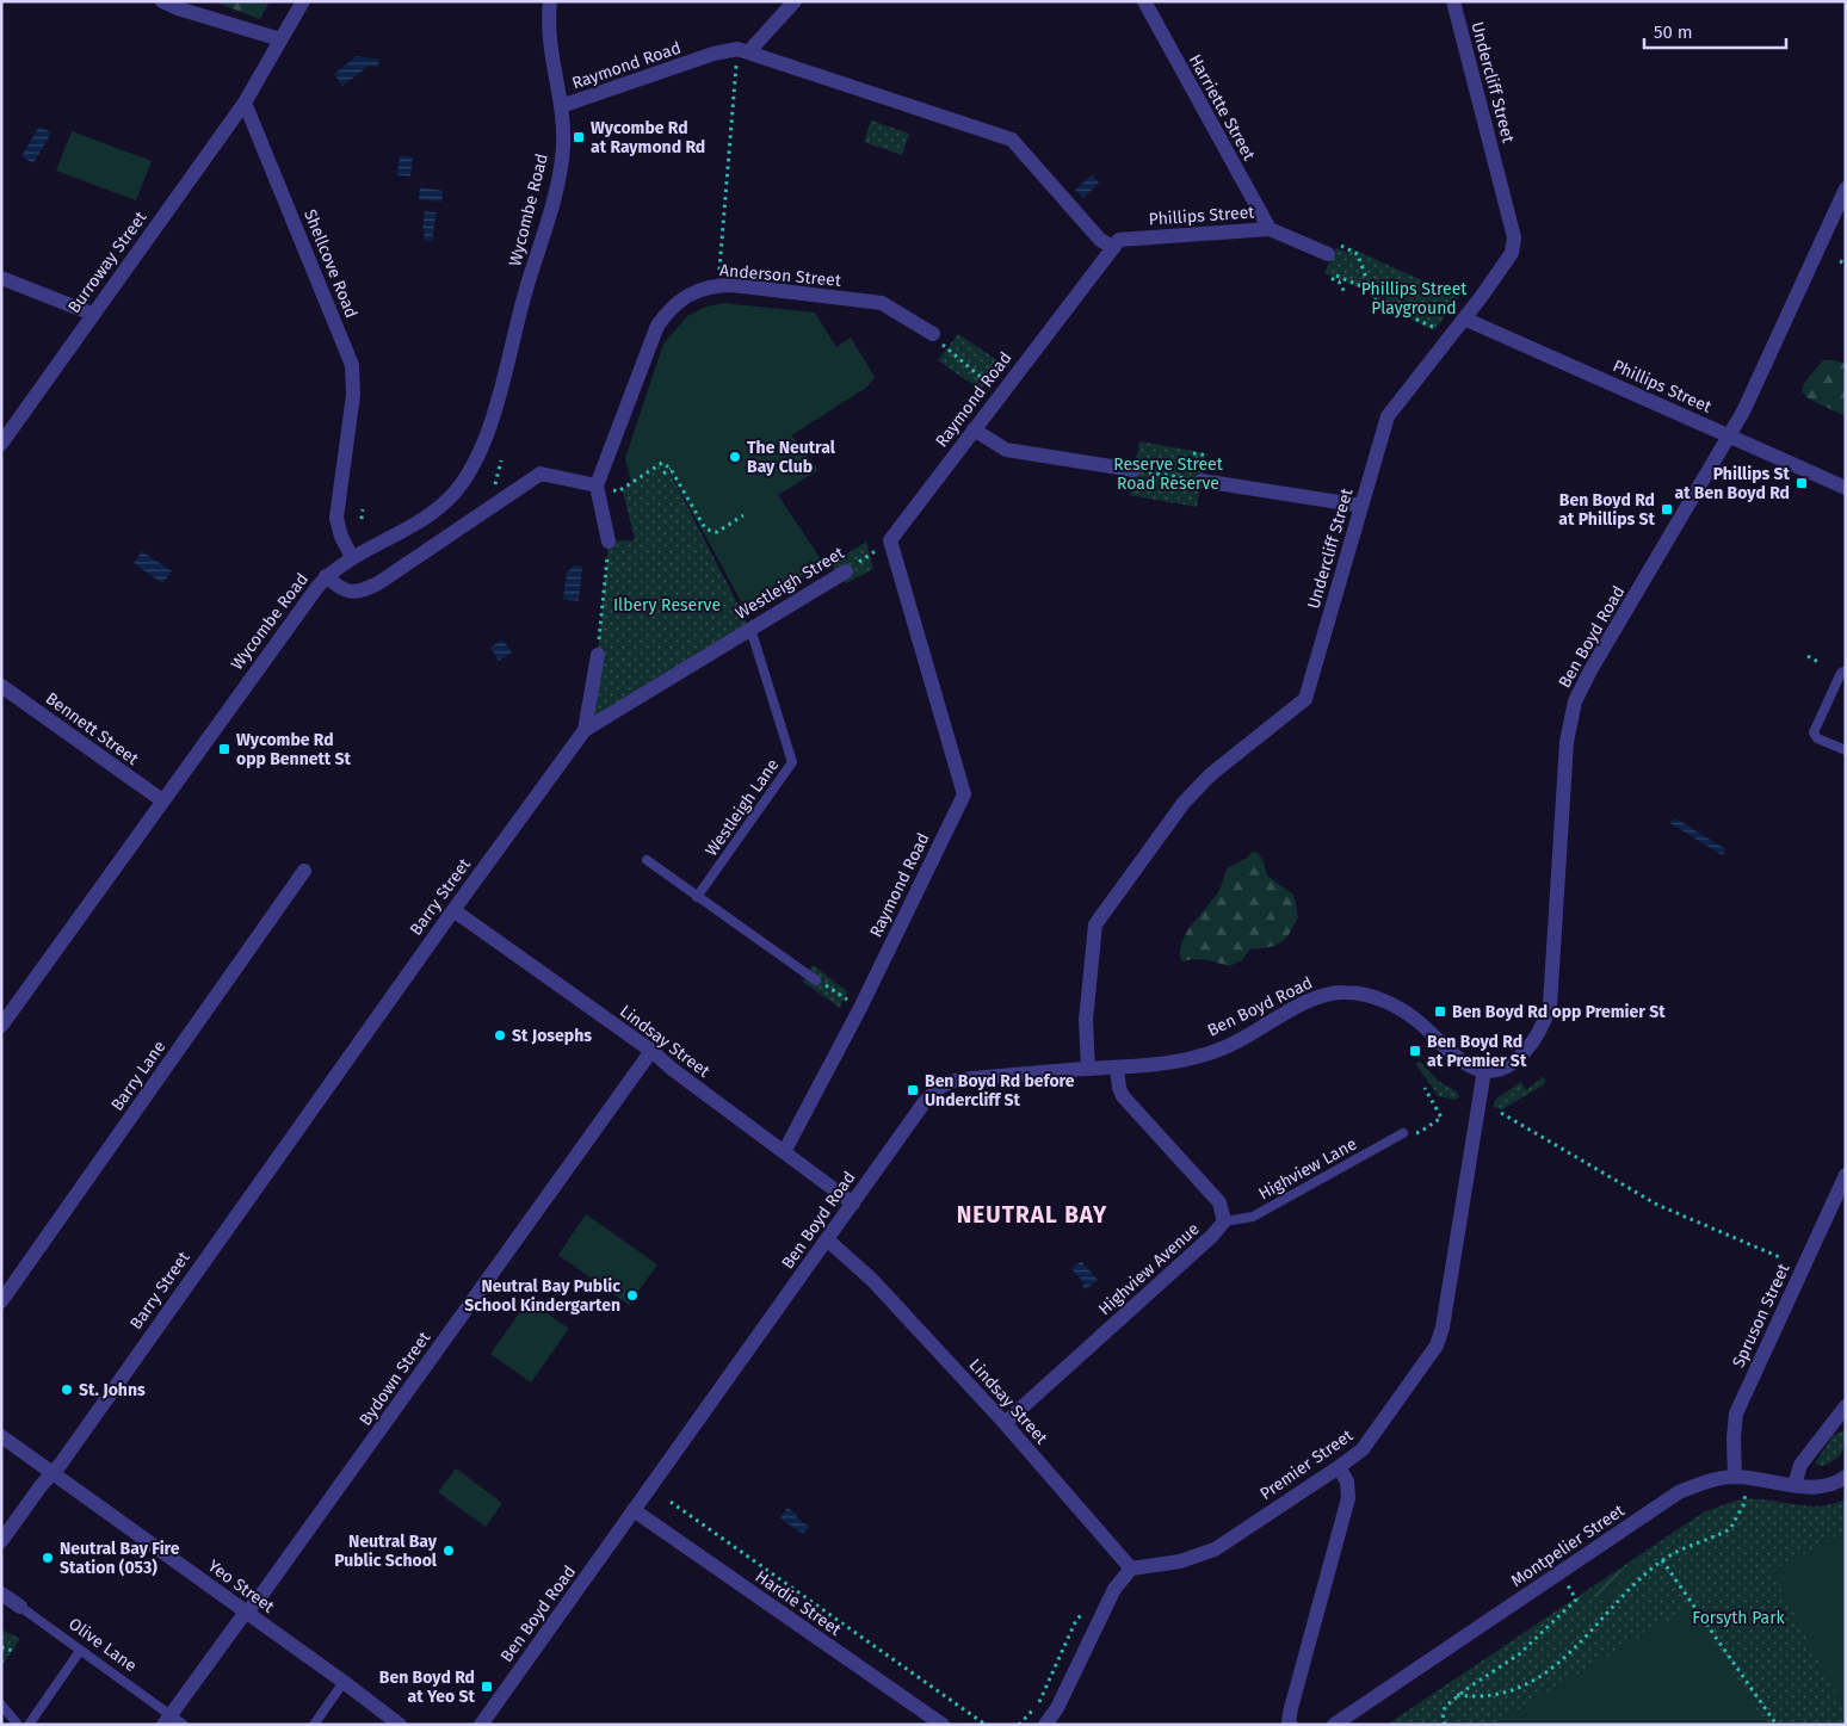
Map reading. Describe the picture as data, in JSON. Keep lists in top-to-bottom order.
{
  "streets": {
    "street": [
      "Raymond Road",
      "Undercliff Street",
      "Harriette Street",
      "Wycombe Road",
      "Phillips Street",
      "Burroway Street",
      "Shellcove Road",
      "Anderson Street",
      "Westleigh Street",
      "Ben Boyd Road",
      "Bennett Street",
      "Barry Street",
      "Lindsay Street",
      "Barry Lane",
      "Highview Avenue",
      "Spruson Street",
      "Bydown Street",
      "Premier Street",
      "Montpelier Street",
      "Yeo Street",
      "Hardie Street",
      "Olive Lane"
    ],
    "lane": ["Westleigh Lane", "Highview Lane"]
  },
  "crossings": [
    ["Raymond Road", "Wycombe Road"],
    ["Raymond Road", "Phillips Street"],
    ["Raymond Road", "Westleigh Street"],
    ["Raymond Road", "Lindsay Street"],
    ["Undercliff Street", "Phillips Street"],
    ["Undercliff Street", "Ben Boyd Road"],
    ["Harriette Street", "Phillips Street"],
    ["Wycombe Road", "Shellcove Road"],
    ["Wycombe Road", "Bennett Street"],
    ["Phillips Street", "Ben Boyd Road"],
    ["Burroway Street", "Shellcove Road"],
    ["Westleigh Street", "Westleigh Lane"],
    ["Westleigh Street", "Barry Street"],
    ["Ben Boyd Road", "Lindsay Street"],
    ["Ben Boyd Road", "Highview Avenue"],
    ["Ben Boyd Road", "Premier Street"],
    ["Ben Boyd Road", "Hardie Street"],
    ["Barry Street", "Lindsay Street"],
    ["Barry Street", "Yeo Street"],
    ["Lindsay Street", "Highview Avenue"],
    ["Lindsay Street", "Bydown Street"],
    ["Lindsay Street", "Premier Street"],
    ["Highview Lane", "Highview Avenue"],
    ["Spruson Street", "Montpelier Street"],
    ["Bydown Street", "Yeo Street"],
    ["Bydown Street", "Olive Lane"]
  ],
  "districts": ["NEUTRAL BAY"],
  "parks": [
    "Phillips Street Playground",
    "Reserve Street Road Reserve",
    "Ilbery Reserve",
    "Forsyth Park"
  ],
  "places": {
    "transit": [
      "Wycombe Rd at Raymond Rd",
      "Phillips St at Ben Boyd Rd",
      "Ben Boyd Rd at Phillips St",
      "Wycombe Rd opp Bennett St",
      "Ben Boyd Rd opp Premier St",
      "Ben Boyd Rd at Premier St",
      "Ben Boyd Rd before Undercliff St",
      "Ben Boyd Rd at Yeo St"
    ],
    "other": [
      "The Neutral Bay Club",
      "St Josephs",
      "Neutral Bay Public School Kindergarten",
      "St. Johns",
      "Neutral Bay Public School",
      "Neutral Bay Fire Station (053)"
    ]
  },
  "scale_bar": "50 m"
}
